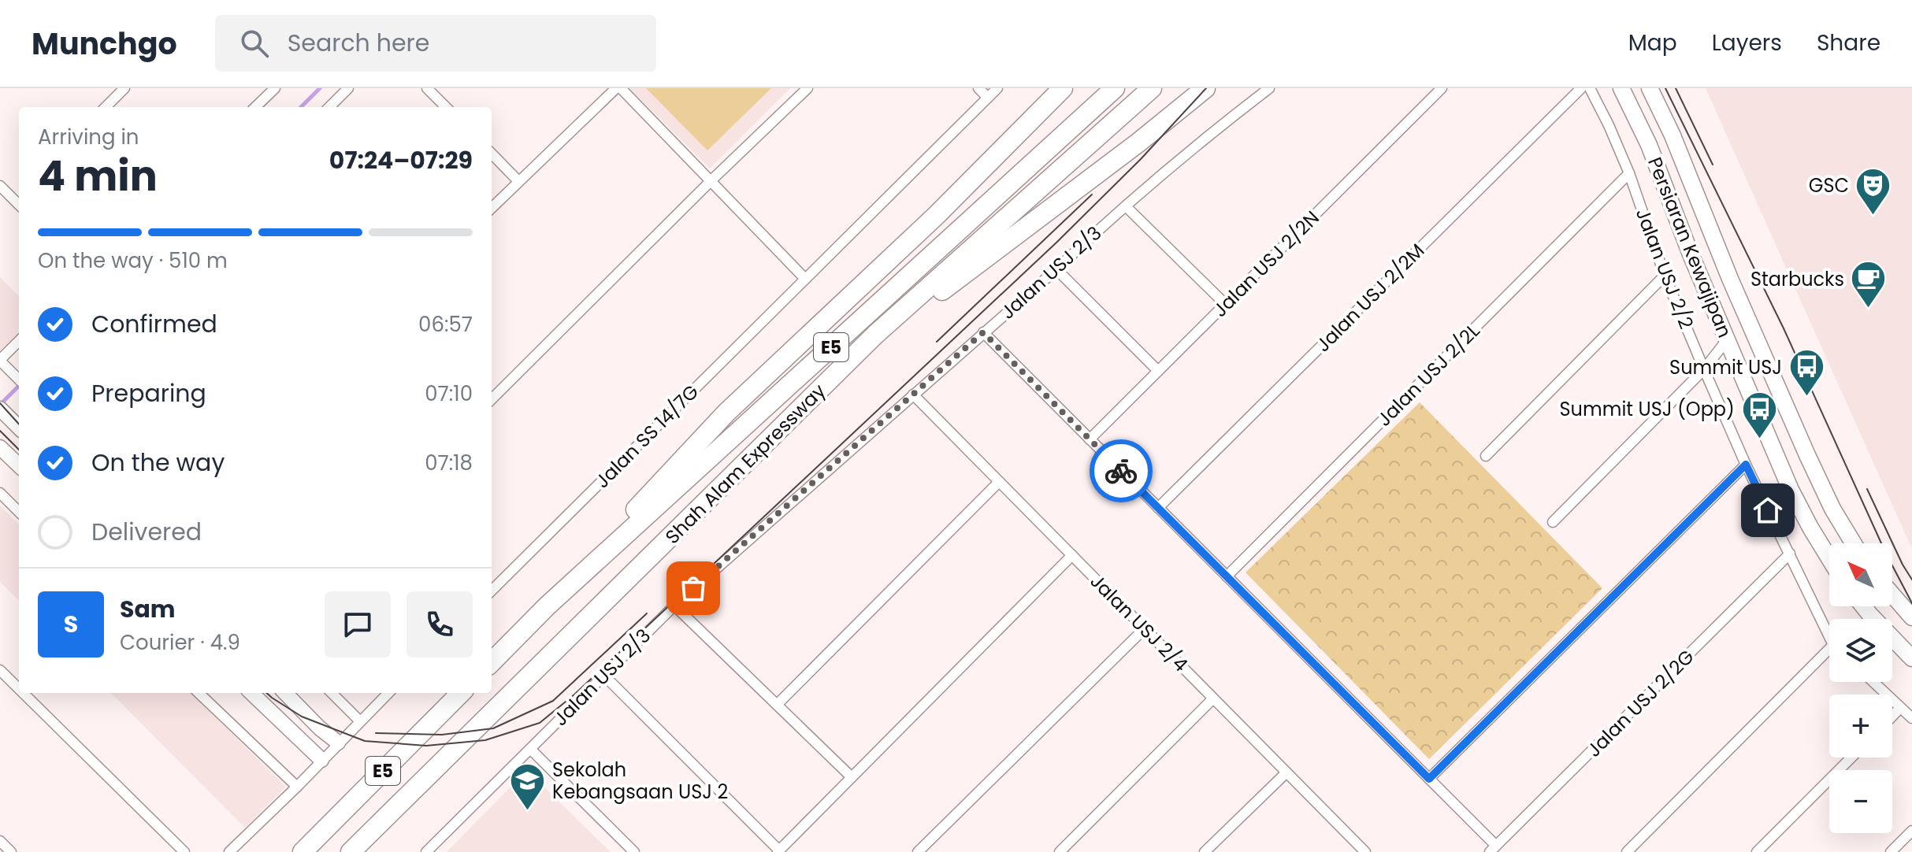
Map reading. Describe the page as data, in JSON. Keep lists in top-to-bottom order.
{
  "streets": {
    "highway": ["E5", "Shah Alam Expressway"],
    "main road": ["Persiaran Kewajipan"],
    "street": [
      "Jalan USJ 2/2N",
      "Jalan USJ 2/2",
      "Jalan USJ 2/3",
      "Jalan USJ 2/2M",
      "Jalan USJ 2/2L",
      "Jalan SS 14/7G",
      "Jalan USJ 2/4",
      "Jalan USJ 2/2G"
    ]
  },
  "crossings": [
    ["Jalan USJ 2/2", "Jalan USJ 2/2L"],
    ["Jalan USJ 2/2", "Jalan USJ 2/2G"],
    ["Jalan USJ 2/3", "Jalan USJ 2/4"]
  ],
  "places": {
    "theatre": ["GSC"],
    "cafe": ["Starbucks"],
    "bus stop": ["Summit USJ", "Summit USJ (Opp)"],
    "school or university": ["Sekolah Kebangsaan USJ 2"]
  },
  "north": "top left",
  "page": {
    "header": "Munchgo",
    "search": "Search here",
    "nav": ["Map", "Layers", "Share"],
    "heading": ["4 min", "Arriving in", "07:24–07:29"],
    "panel": ["Sam", "Courier · 4.9"],
    "bar": "On the way · 510 m",
    "list": [
      ["Confirmed", "06:57"],
      ["Preparing", "07:10"],
      ["On the way", "07:18"],
      "Delivered"
    ],
    "map_buttons": ["+", "−"],
    "round": "S"
  }
}
